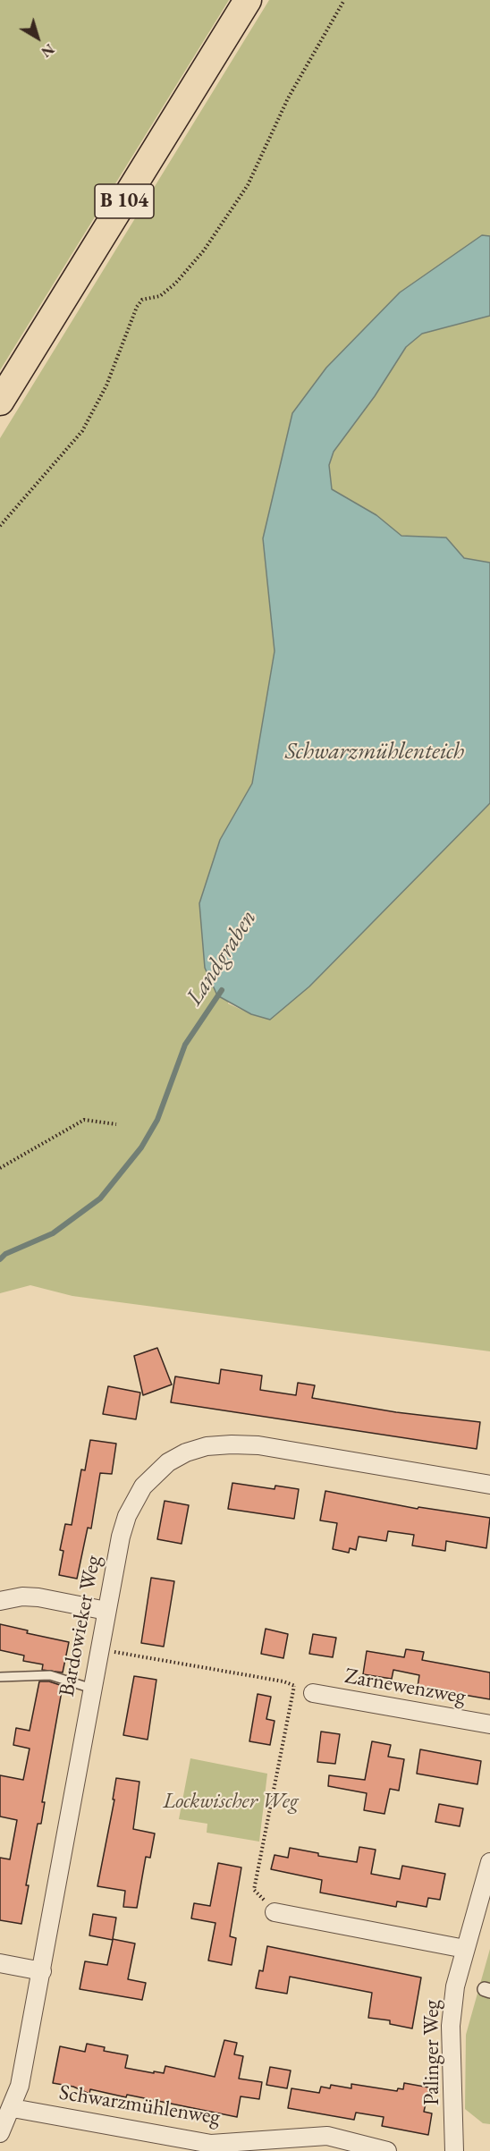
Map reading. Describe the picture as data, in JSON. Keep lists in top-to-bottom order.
{
  "streets": {
    "main road": ["B 104"],
    "street": [
      "Bardowieker Weg",
      "Zarnewenzweg",
      "Palinger Weg",
      "Schwarzmühlenweg"
    ]
  },
  "crossings": [
    ["Bardowieker Weg", "Schwarzmühlenweg"]
  ],
  "water": ["Schwarzmühlenteich", "Landgraben"],
  "parks": ["Lockwischer Weg"],
  "north": "bottom right"
}
